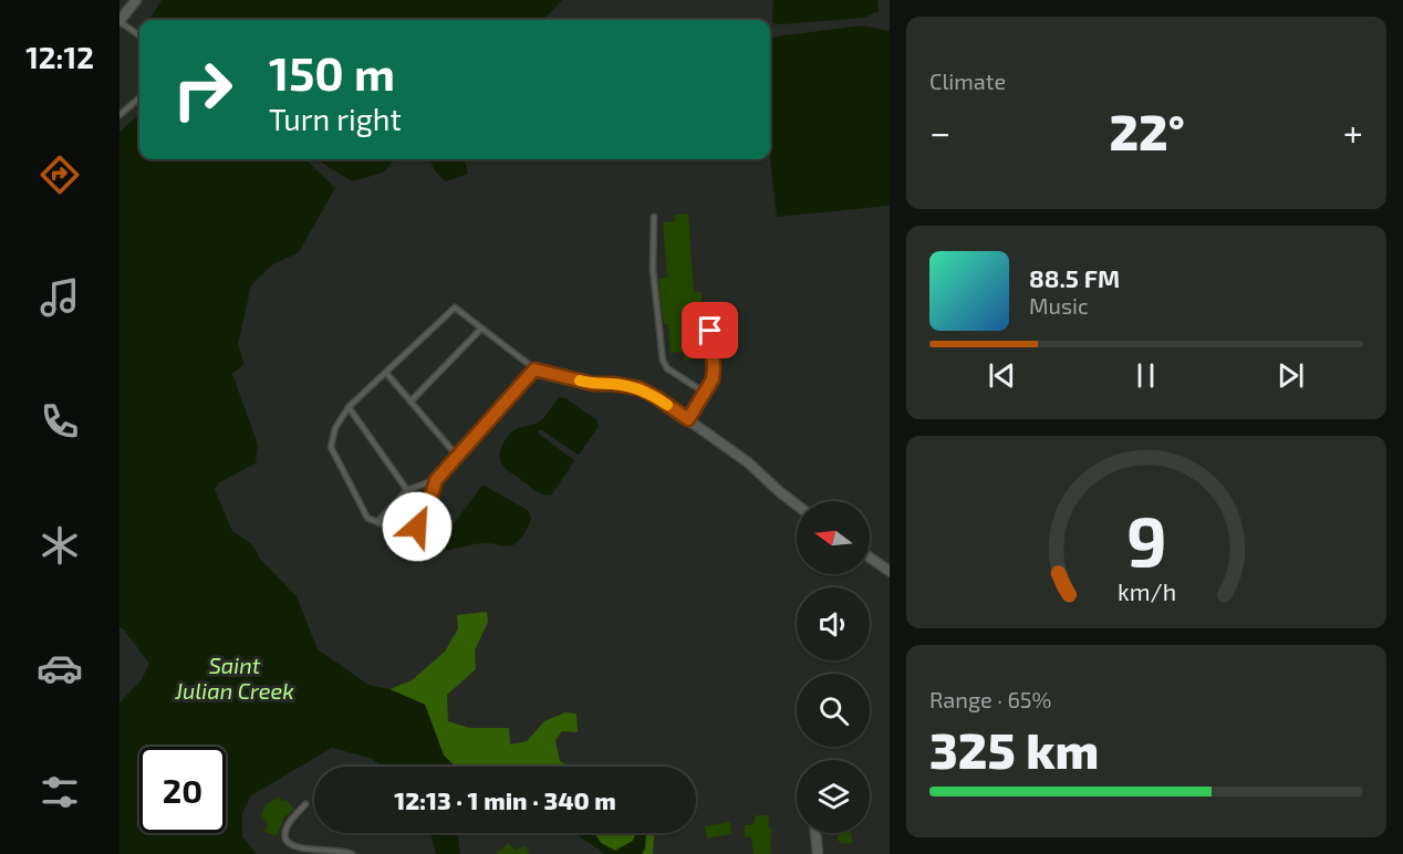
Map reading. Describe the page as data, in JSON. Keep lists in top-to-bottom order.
{
  "water": ["Saint Julian Creek"],
  "north": "left",
  "page": {
    "tabs": "12:12",
    "tile": [
      "Climate",
      ["Range · 65%", "325 km"]
    ],
    "turn": ["150 m", "Turn right"],
    "heat": ["−", "22°", "+"],
    "song": ["88.5 FM", "Music"],
    "limit": "20",
    "trip": "12:13 · 1 min · 340 m",
    "gauge": ["9", "km/h"]
  }
}
